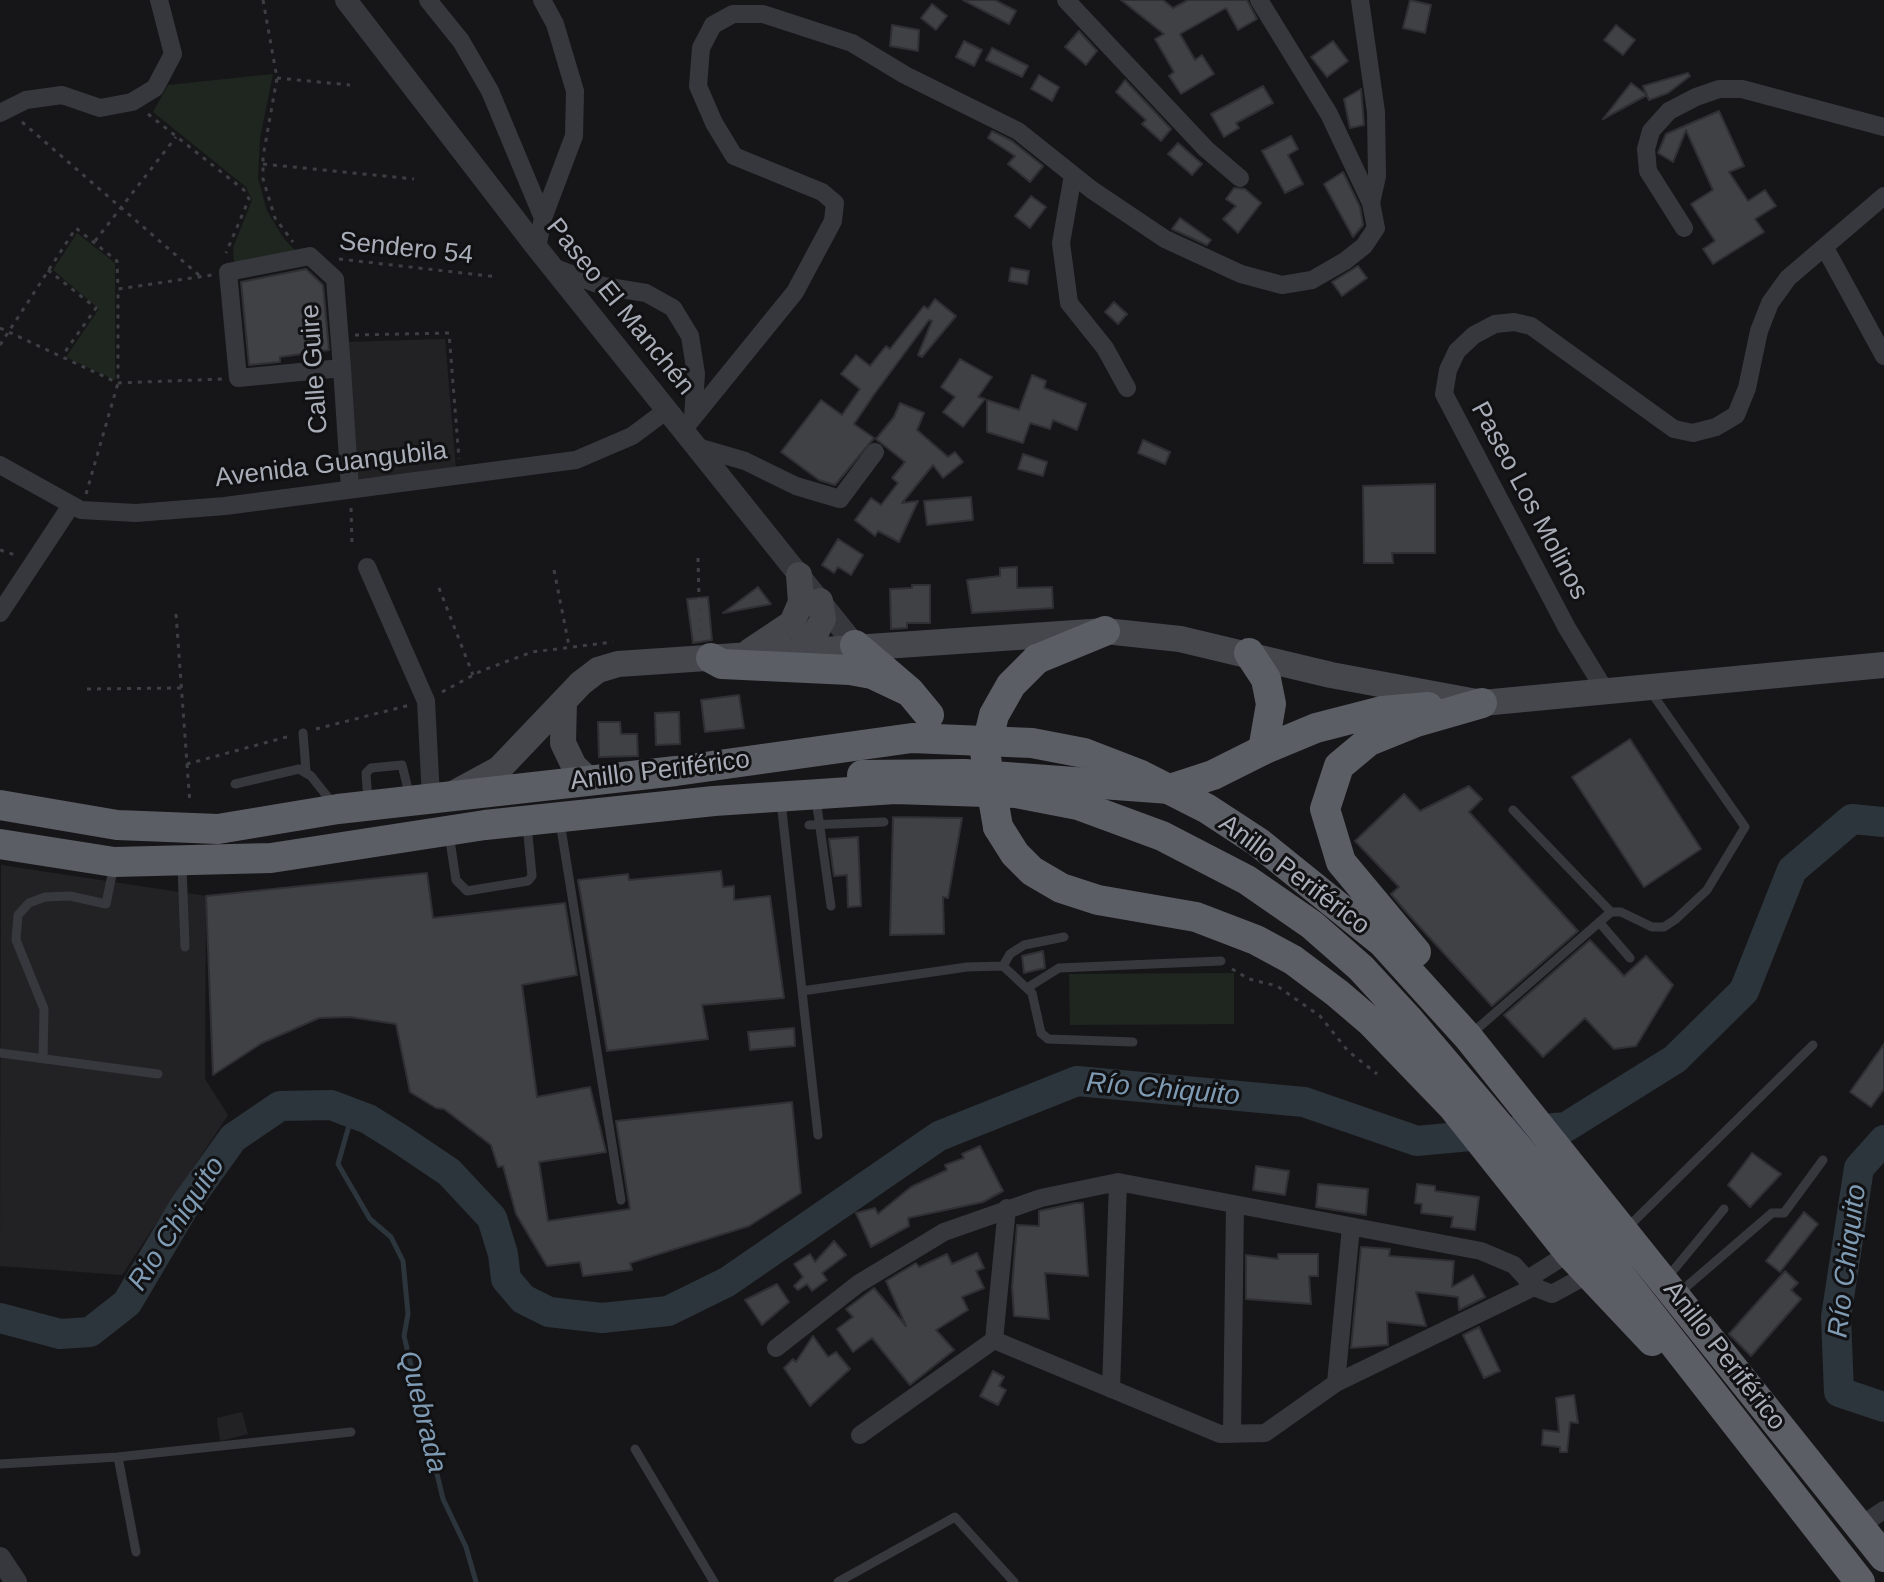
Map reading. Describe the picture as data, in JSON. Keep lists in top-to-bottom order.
{
  "streets": {
    "highway": ["Anillo Periférico"],
    "street": [
      "Paseo El Manchén",
      "Calle Guire",
      "Avenida Guangubila",
      "Paseo Los Molinos"
    ],
    "path": ["Sendero 54"]
  },
  "crossings": [
    ["Sendero 54", "Calle Guire"],
    ["Paseo El Manchén", "Avenida Guangubila"],
    ["Calle Guire", "Avenida Guangubila"]
  ],
  "water": ["Río Chiquito", "Rio Chiquito", "Quebrada"]
}
